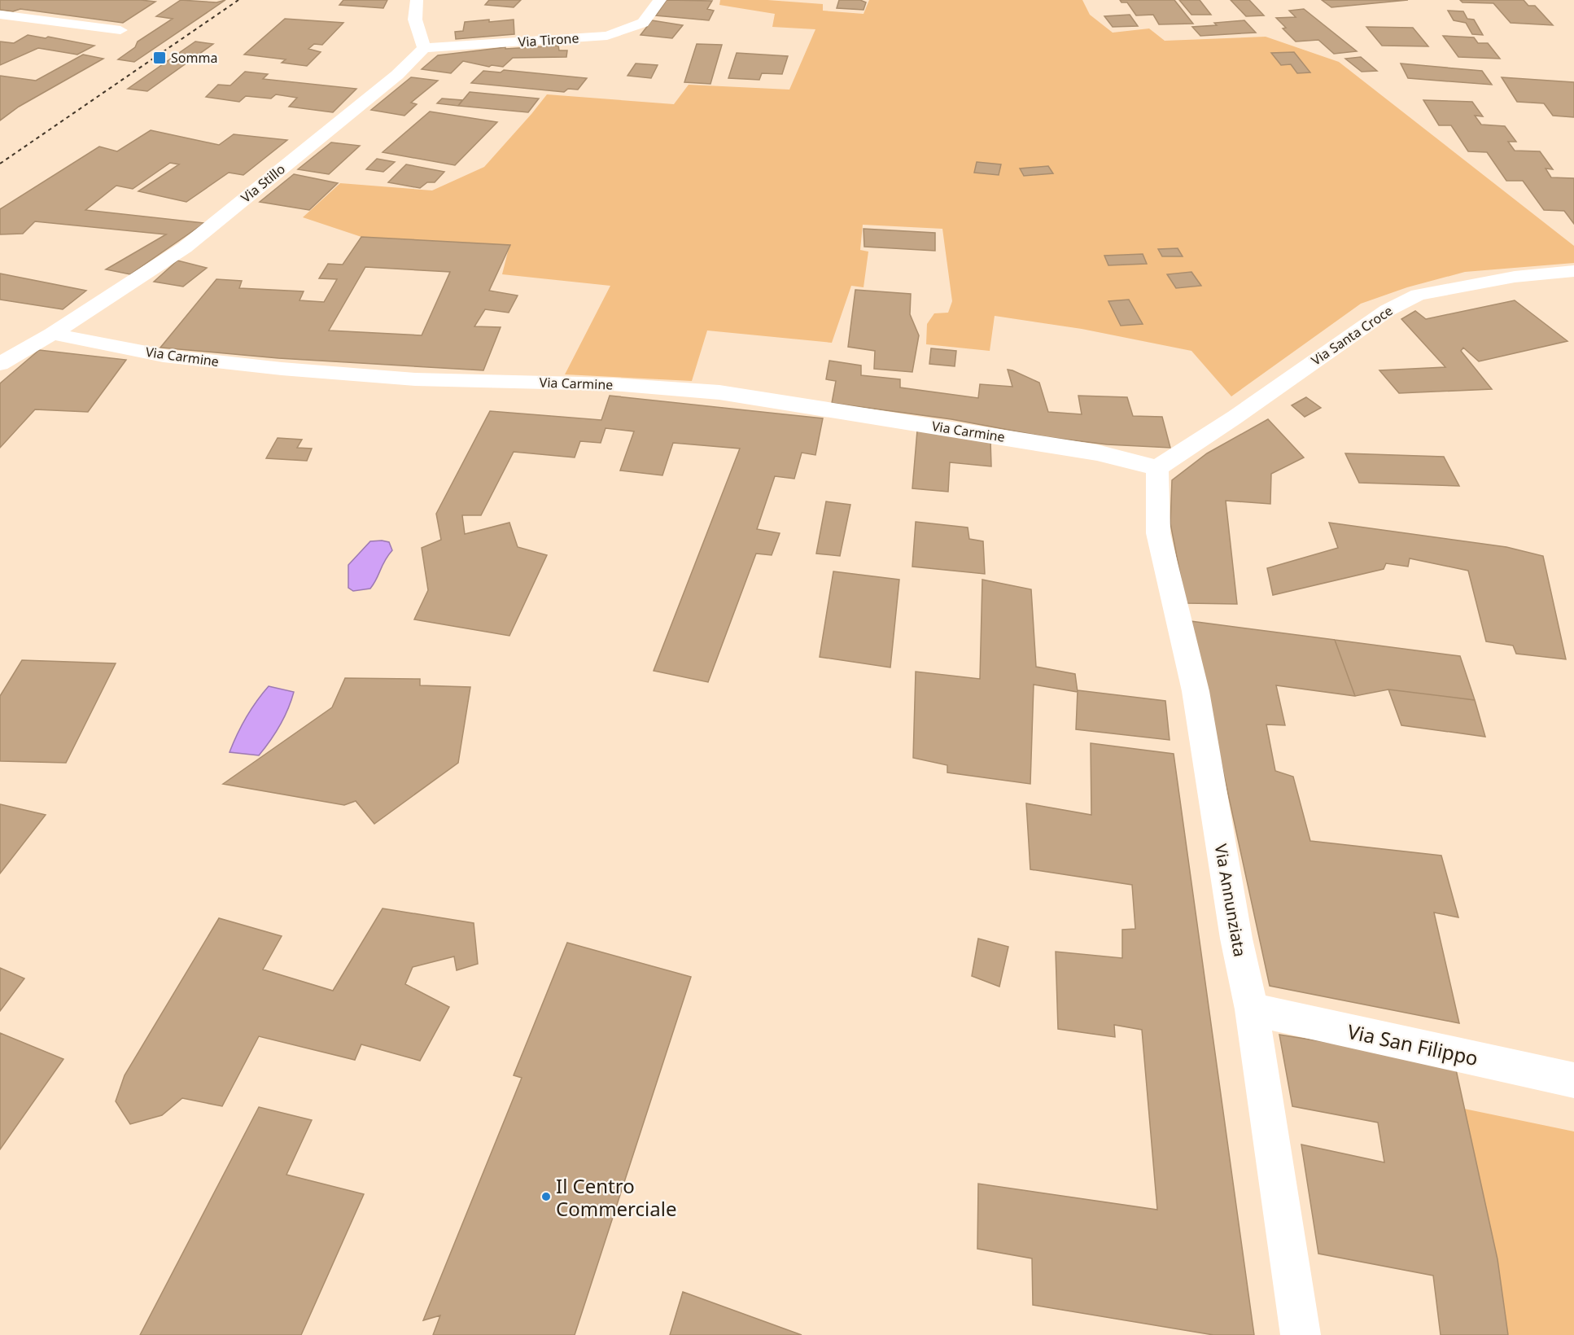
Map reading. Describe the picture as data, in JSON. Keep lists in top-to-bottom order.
{
  "streets": {
    "street": [
      "Via Tirone",
      "Via Stillo",
      "Via Santa Croce",
      "Via Carmine",
      "Via Annunziata",
      "Via San Filippo"
    ]
  },
  "crossings": [
    ["Via Tirone", "Via Stillo"],
    ["Via Stillo", "Via Carmine"],
    ["Via Santa Croce", "Via Carmine"],
    ["Via Santa Croce", "Via Annunziata"],
    ["Via Carmine", "Via Annunziata"],
    ["Via Annunziata", "Via San Filippo"]
  ],
  "places": {
    "transit": ["Somma"],
    "other": ["Il Centro Commerciale"]
  }
}
